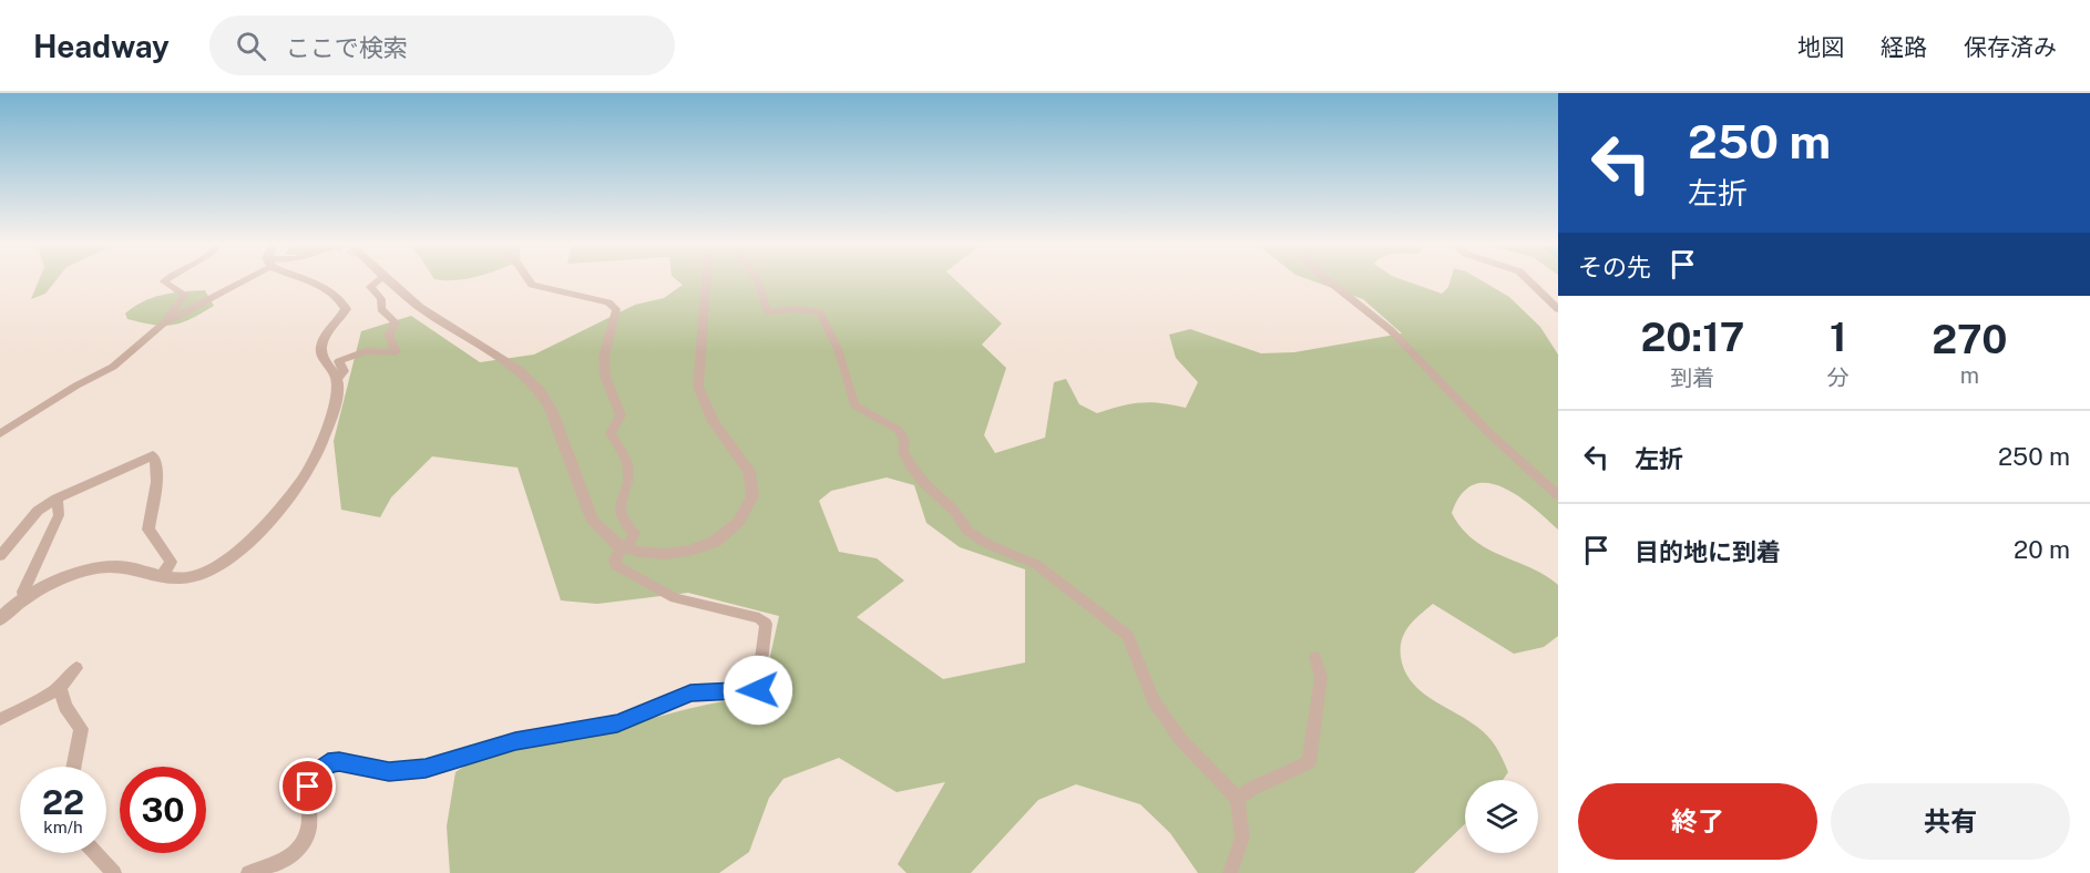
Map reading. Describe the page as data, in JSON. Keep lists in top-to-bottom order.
{
  "page": {
    "header": "Headway",
    "search": "ここで検索",
    "nav": ["地図", "経路", "保存済み"],
    "turn": ["250 m", "左折"],
    "then": "その先",
    "eta": [
      "20:17",
      "到着",
      "1",
      "分",
      "270",
      "m"
    ],
    "list": [
      {
        "name": "左折",
        "value": "250 m"
      },
      {
        "name": "目的地に到着",
        "value": "20 m"
      }
    ],
    "speed": "22 km/h",
    "limit": "30",
    "buttons": ["終了", "共有"]
  }
}
